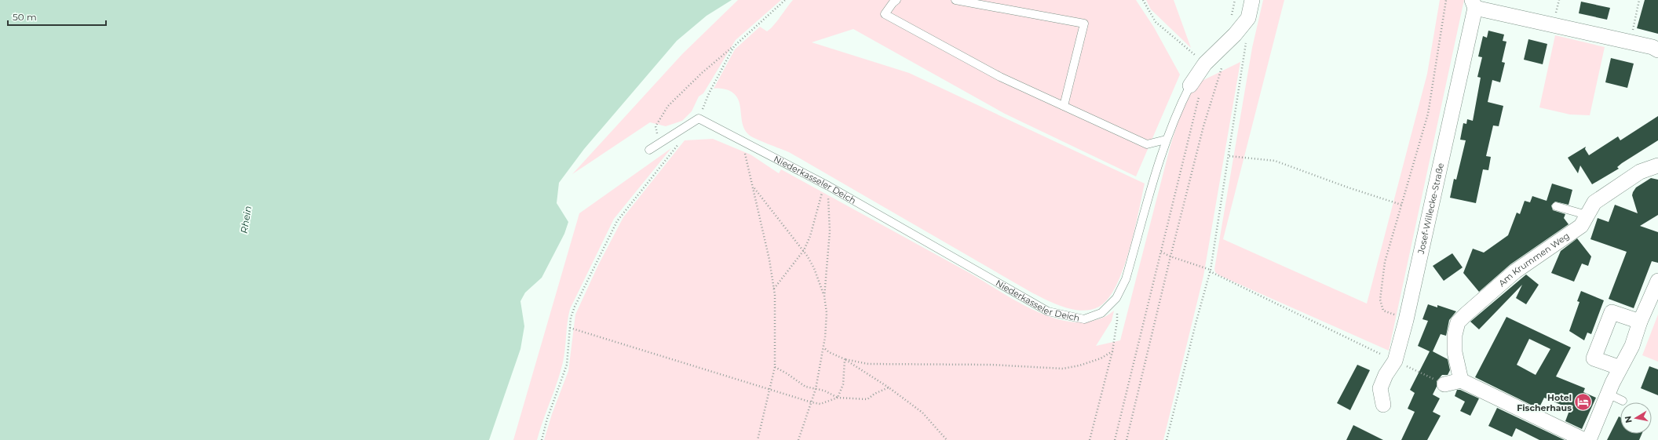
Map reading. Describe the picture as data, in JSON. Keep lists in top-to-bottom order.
{
  "streets": {
    "street": ["Niederkasseler Deich", "Josef-Willecke-Straße", "Am Krummen Weg"]
  },
  "water": ["Rhein"],
  "places": {
    "hotel": ["Hotel Fischerhaus"]
  },
  "scale_bar": "50 m",
  "north": "left"
}
